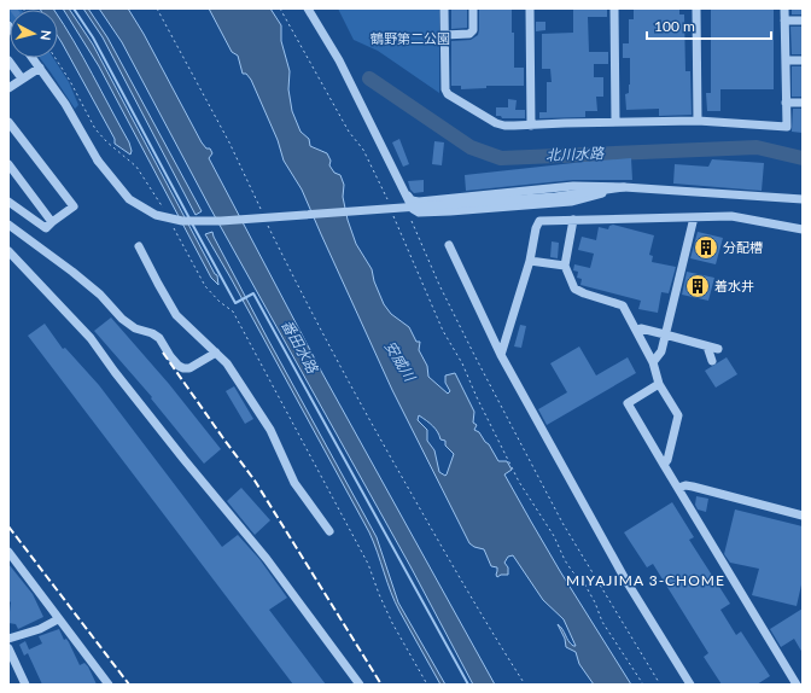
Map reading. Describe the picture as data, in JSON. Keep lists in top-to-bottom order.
{
  "districts": ["MIYAJIMA 3-CHOME"],
  "water": ["北川水路", "番田水路", "安威川"],
  "parks": ["鶴野第二公園"],
  "places": {
    "building": ["分配槽", "着水井"]
  },
  "scale_bar": "100 m",
  "north": "right"
}
